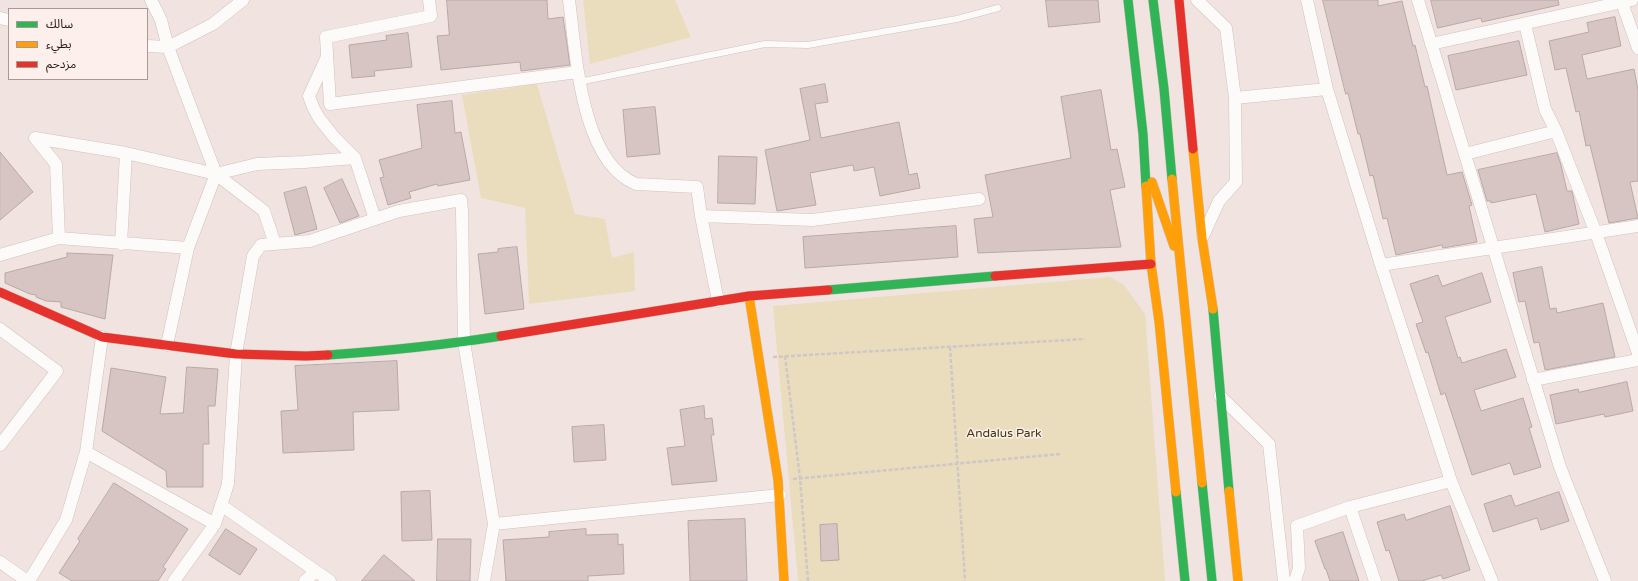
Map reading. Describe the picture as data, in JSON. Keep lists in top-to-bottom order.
{
  "parks": ["Andalus Park"],
  "legend": ["سالك", "بطيء", "مزدحم"]
}
